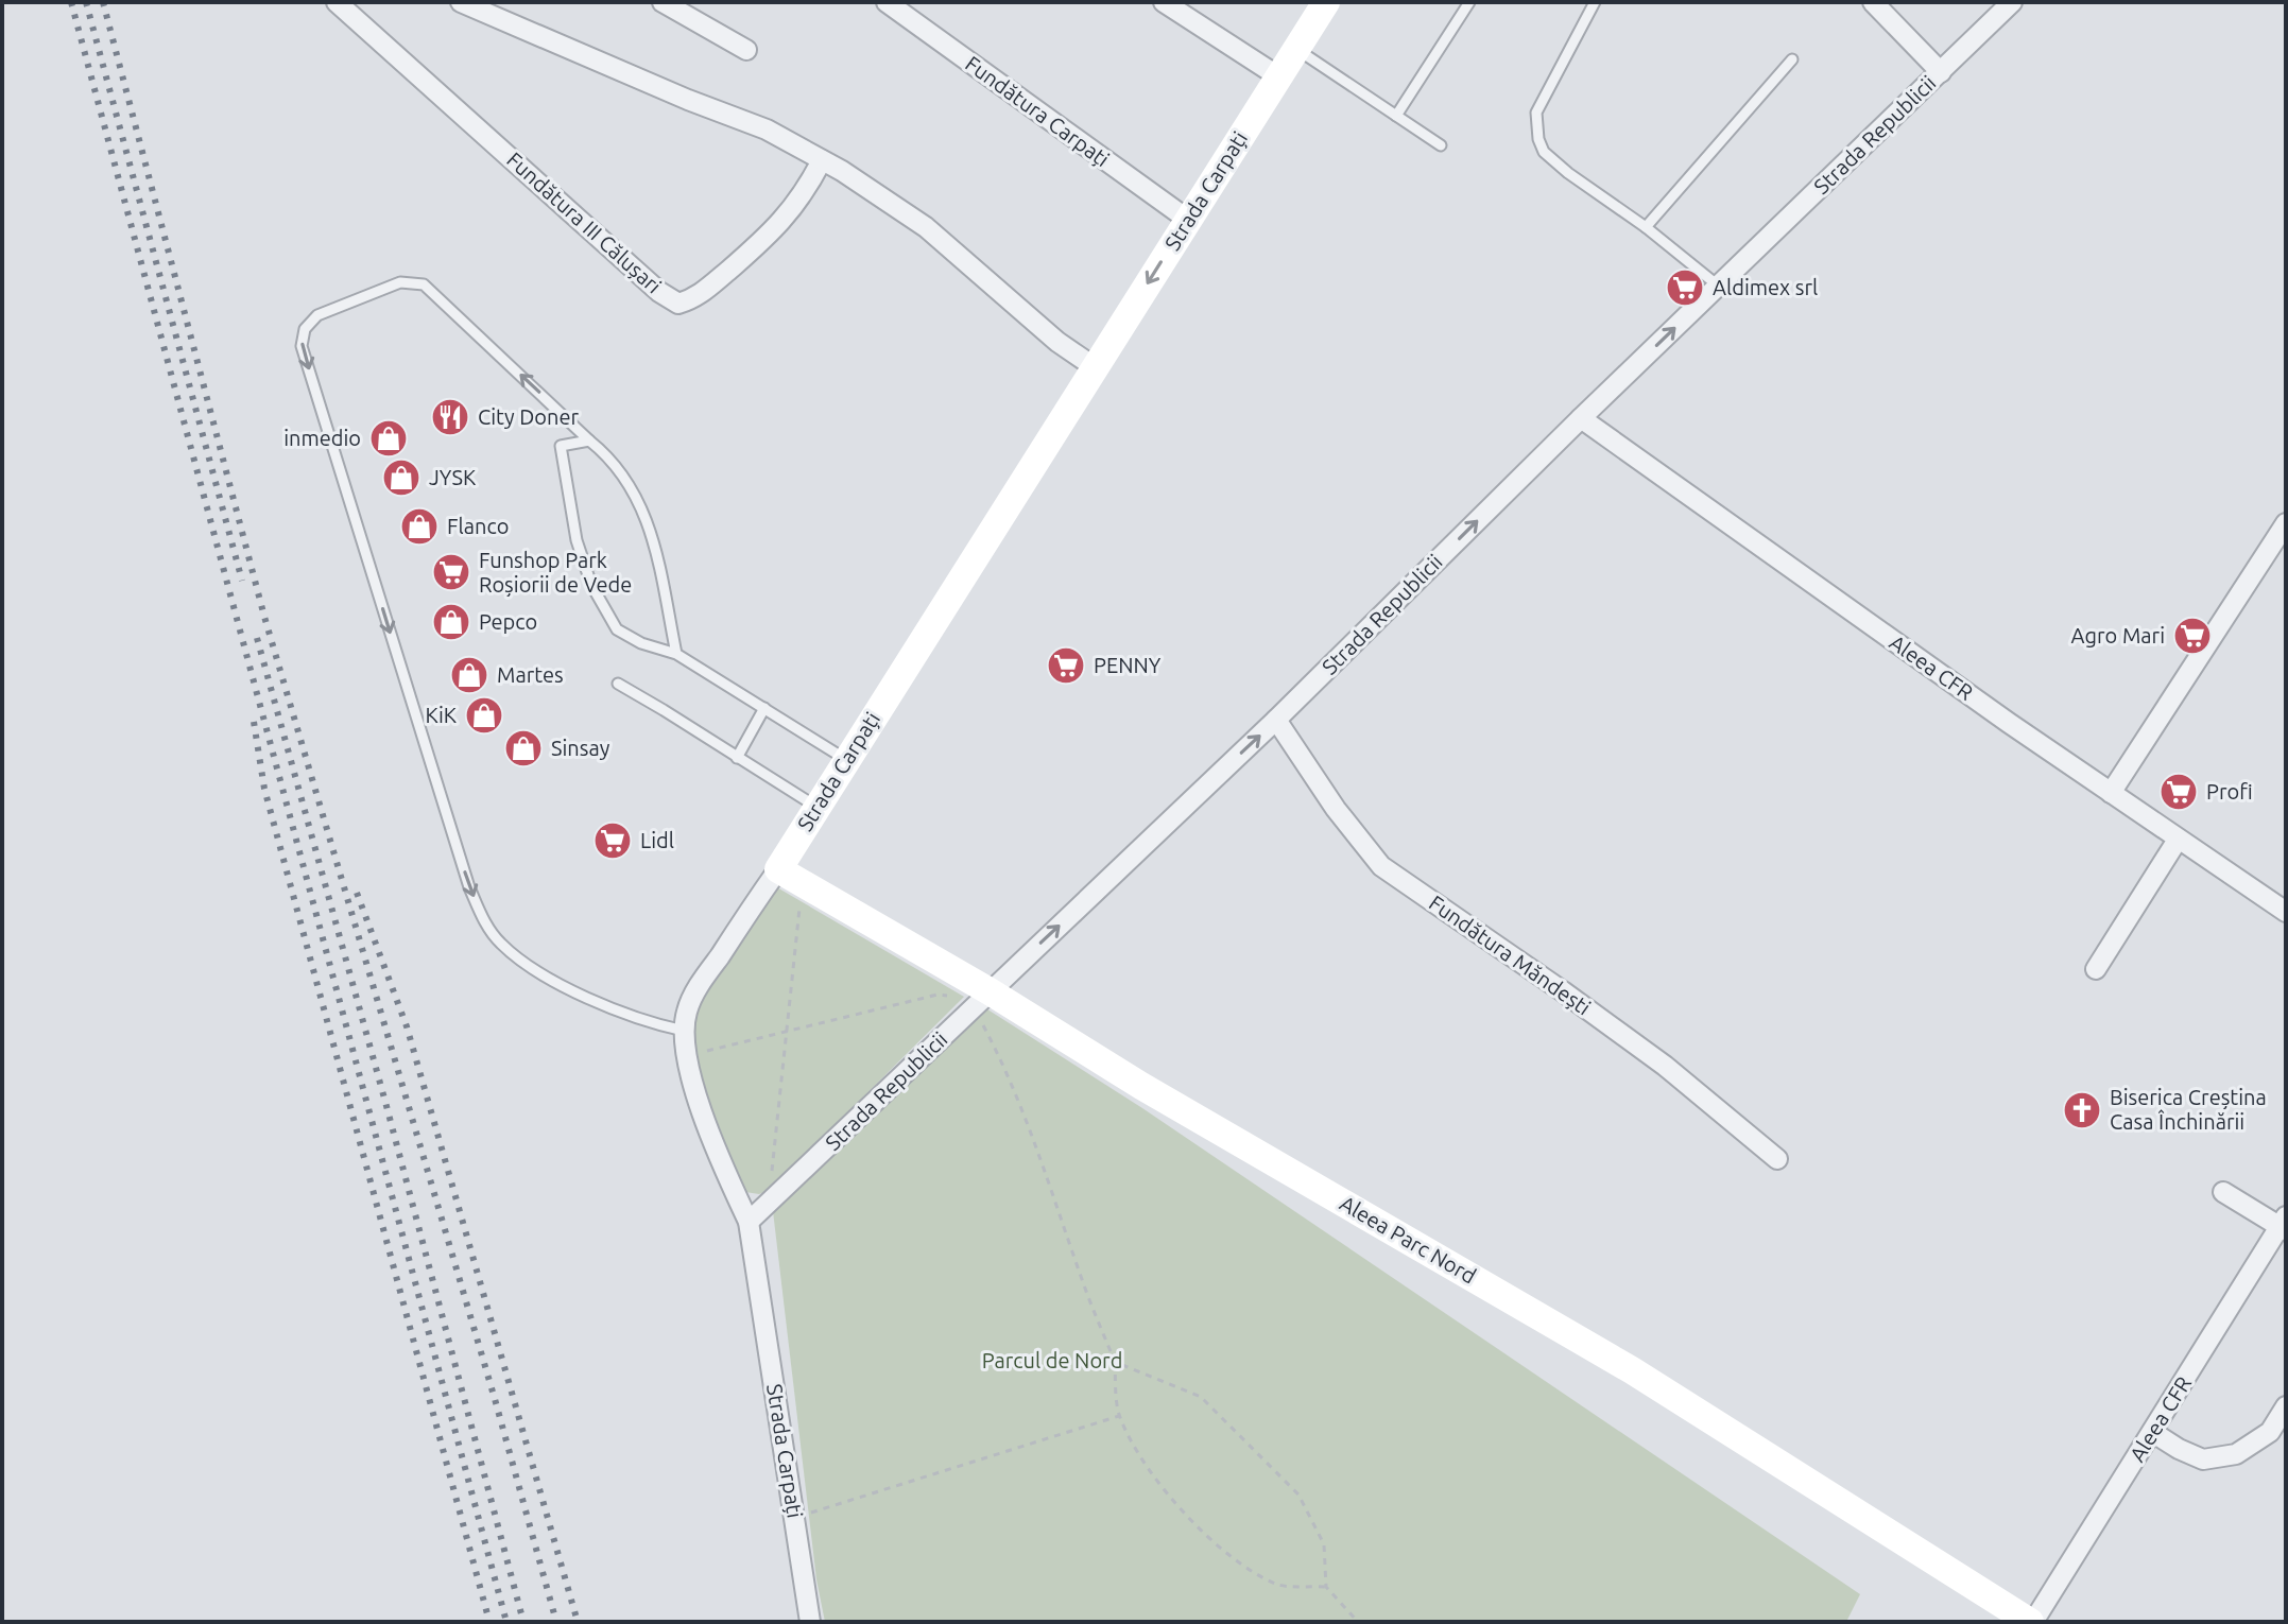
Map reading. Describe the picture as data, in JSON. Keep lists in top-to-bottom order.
{
  "streets": {
    "street": [
      "Fundătura Carpați",
      "Strada Republicii",
      "Strada Carpați",
      "Fundătura III Călușari",
      "Aleea CFR",
      "Fundătura Măndești",
      "Aleea Parc Nord"
    ]
  },
  "crossings": [
    ["Fundătura Carpați", "Strada Carpați"],
    ["Strada Republicii", "Strada Carpați"],
    ["Strada Republicii", "Aleea CFR"],
    ["Strada Republicii", "Fundătura Măndești"],
    ["Strada Republicii", "Aleea Parc Nord"],
    ["Strada Carpați", "Aleea Parc Nord"],
    ["Aleea CFR", "Aleea Parc Nord"]
  ],
  "one_way": ["Strada Republicii"],
  "parks": ["Parcul de Nord"],
  "places": {
    "supermarket": [
      "Aldimex srl",
      "Funshop Park Roșiorii de Vede",
      "Agro Mari",
      "PENNY",
      "Profi",
      "Lidl"
    ],
    "restaurant": ["City Doner"],
    "shop": [
      "inmedio",
      "JYSK",
      "Flanco",
      "Pepco",
      "Martes",
      "KiK",
      "Sinsay"
    ],
    "church": ["Biserica Creștina Casa Închinării"]
  }
}
